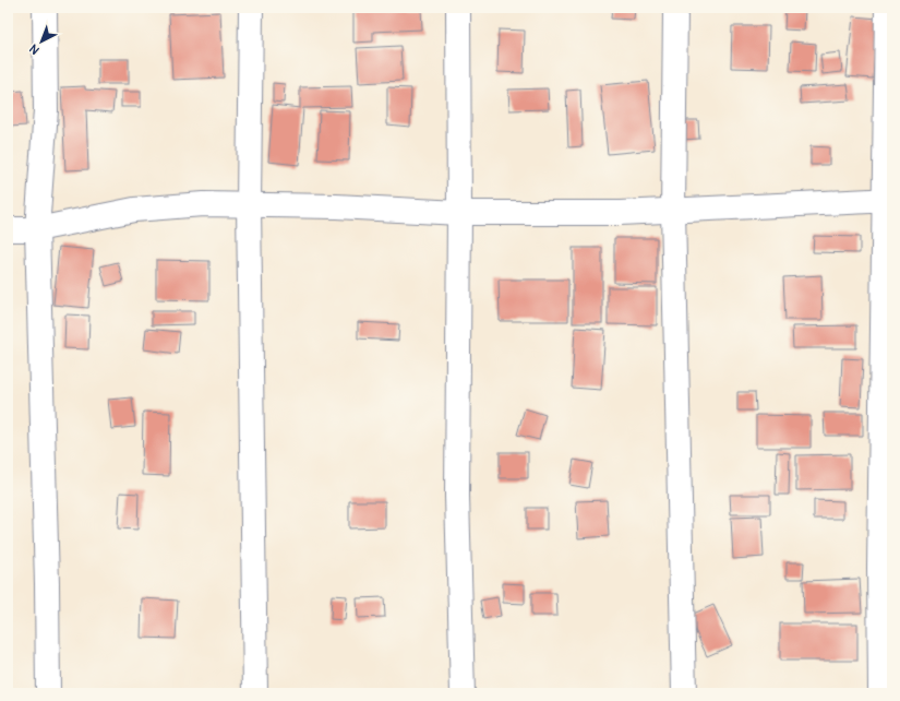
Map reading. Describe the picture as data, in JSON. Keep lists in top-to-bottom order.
{
  "north": "bottom left"
}
